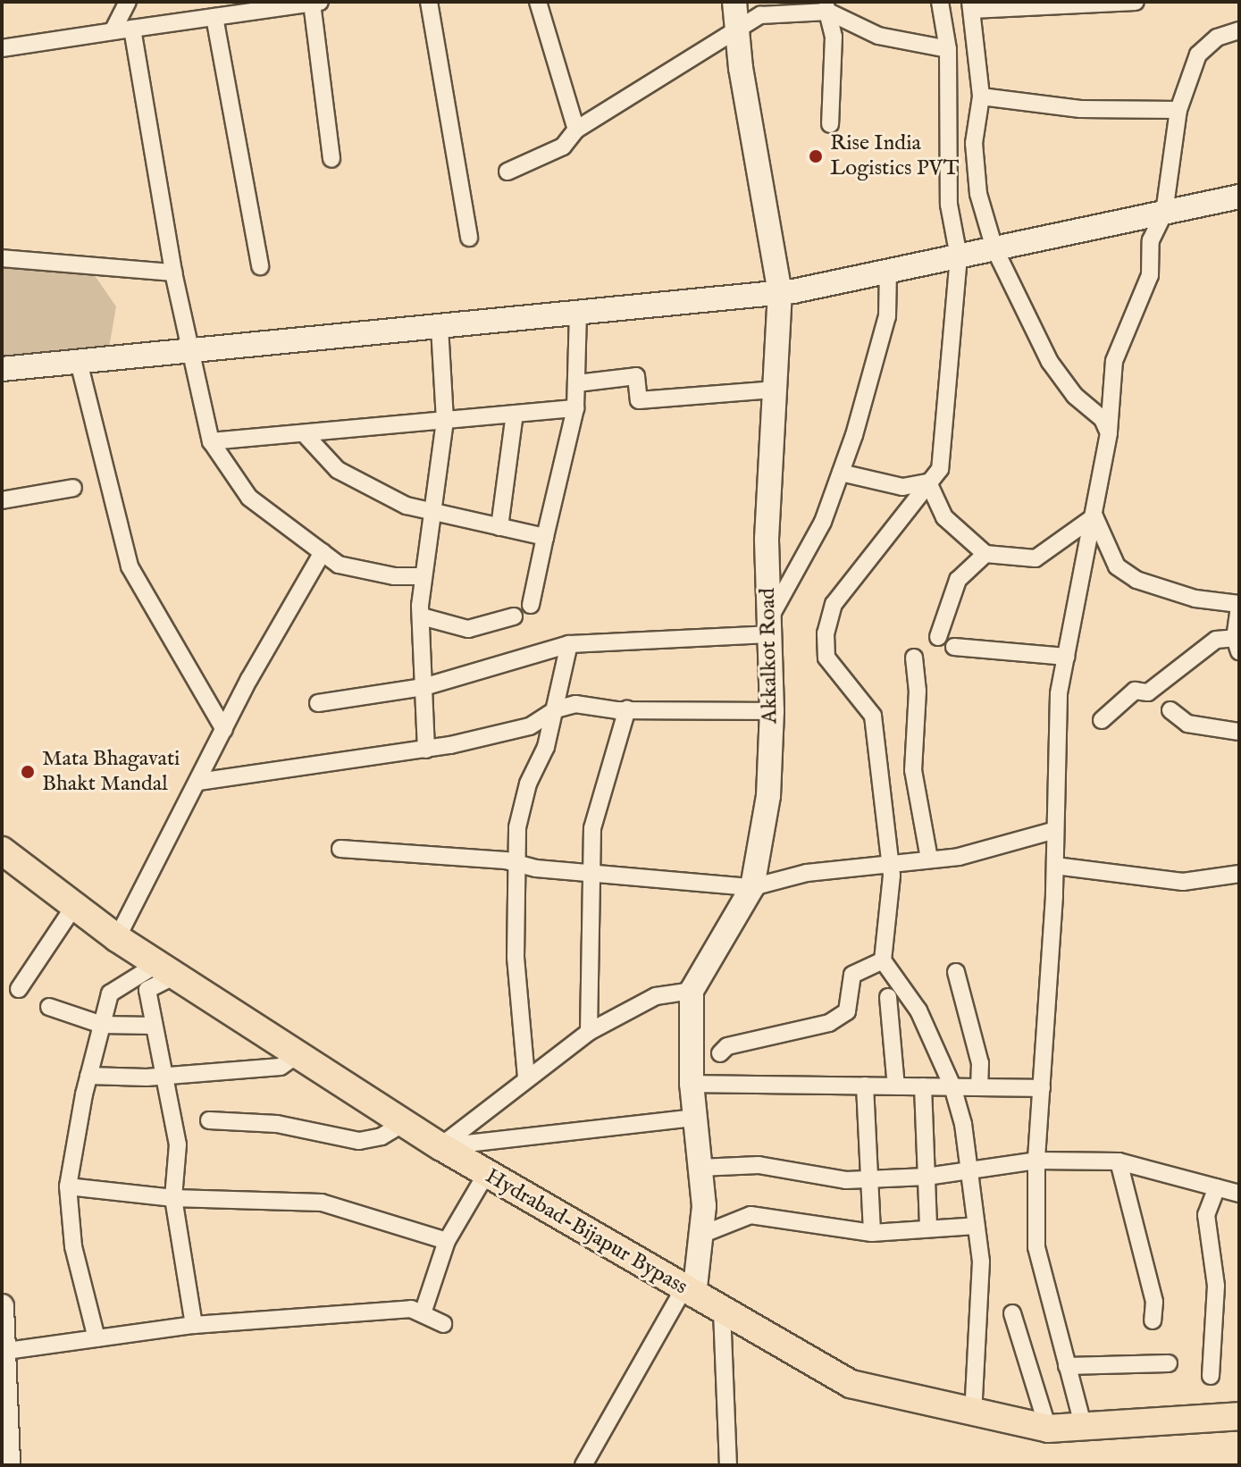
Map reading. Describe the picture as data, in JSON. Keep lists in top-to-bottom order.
{
  "streets": {
    "main road": ["Hydrabad-Bijapur Bypass"],
    "street": ["Akkalkot Road"]
  },
  "places": ["Rise India Logistics PVT", "Mata Bhagavati Bhakt Mandal"]
}
